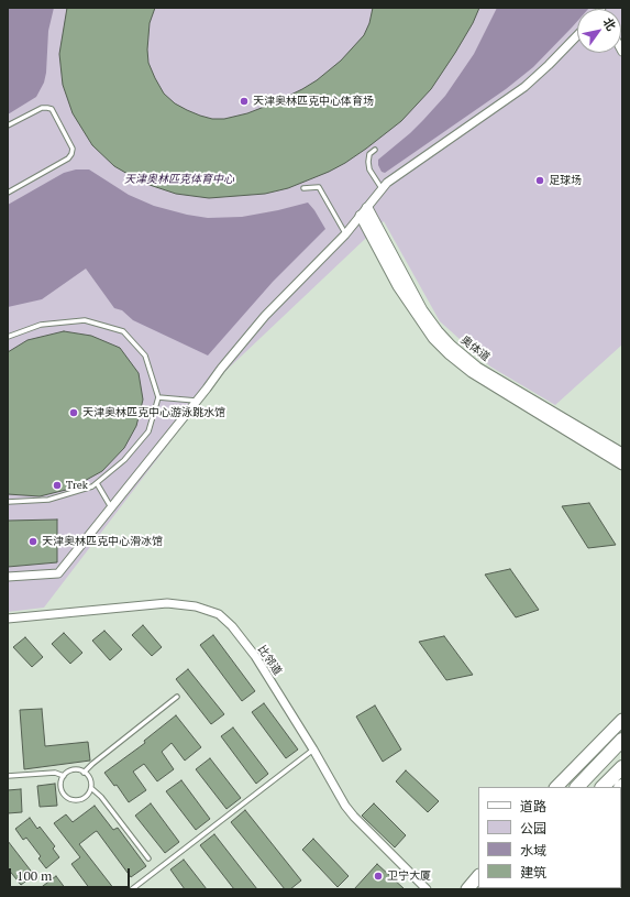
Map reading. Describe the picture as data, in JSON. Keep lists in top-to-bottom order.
{
  "streets": {
    "street": ["奥体道", "比邻道"]
  },
  "parks": ["天津奥林匹克体育中心"],
  "places": [
    "天津奥林匹克中心体育场",
    "足球场",
    "天津奥林匹克中心游泳跳水馆",
    "Trek",
    "天津奥林匹克中心滑冰馆",
    "卫宁大厦"
  ],
  "legend": [
    "道路",
    "公园",
    "水域",
    "建筑"
  ],
  "scale_bar": "100 m",
  "north": "top right"
}
